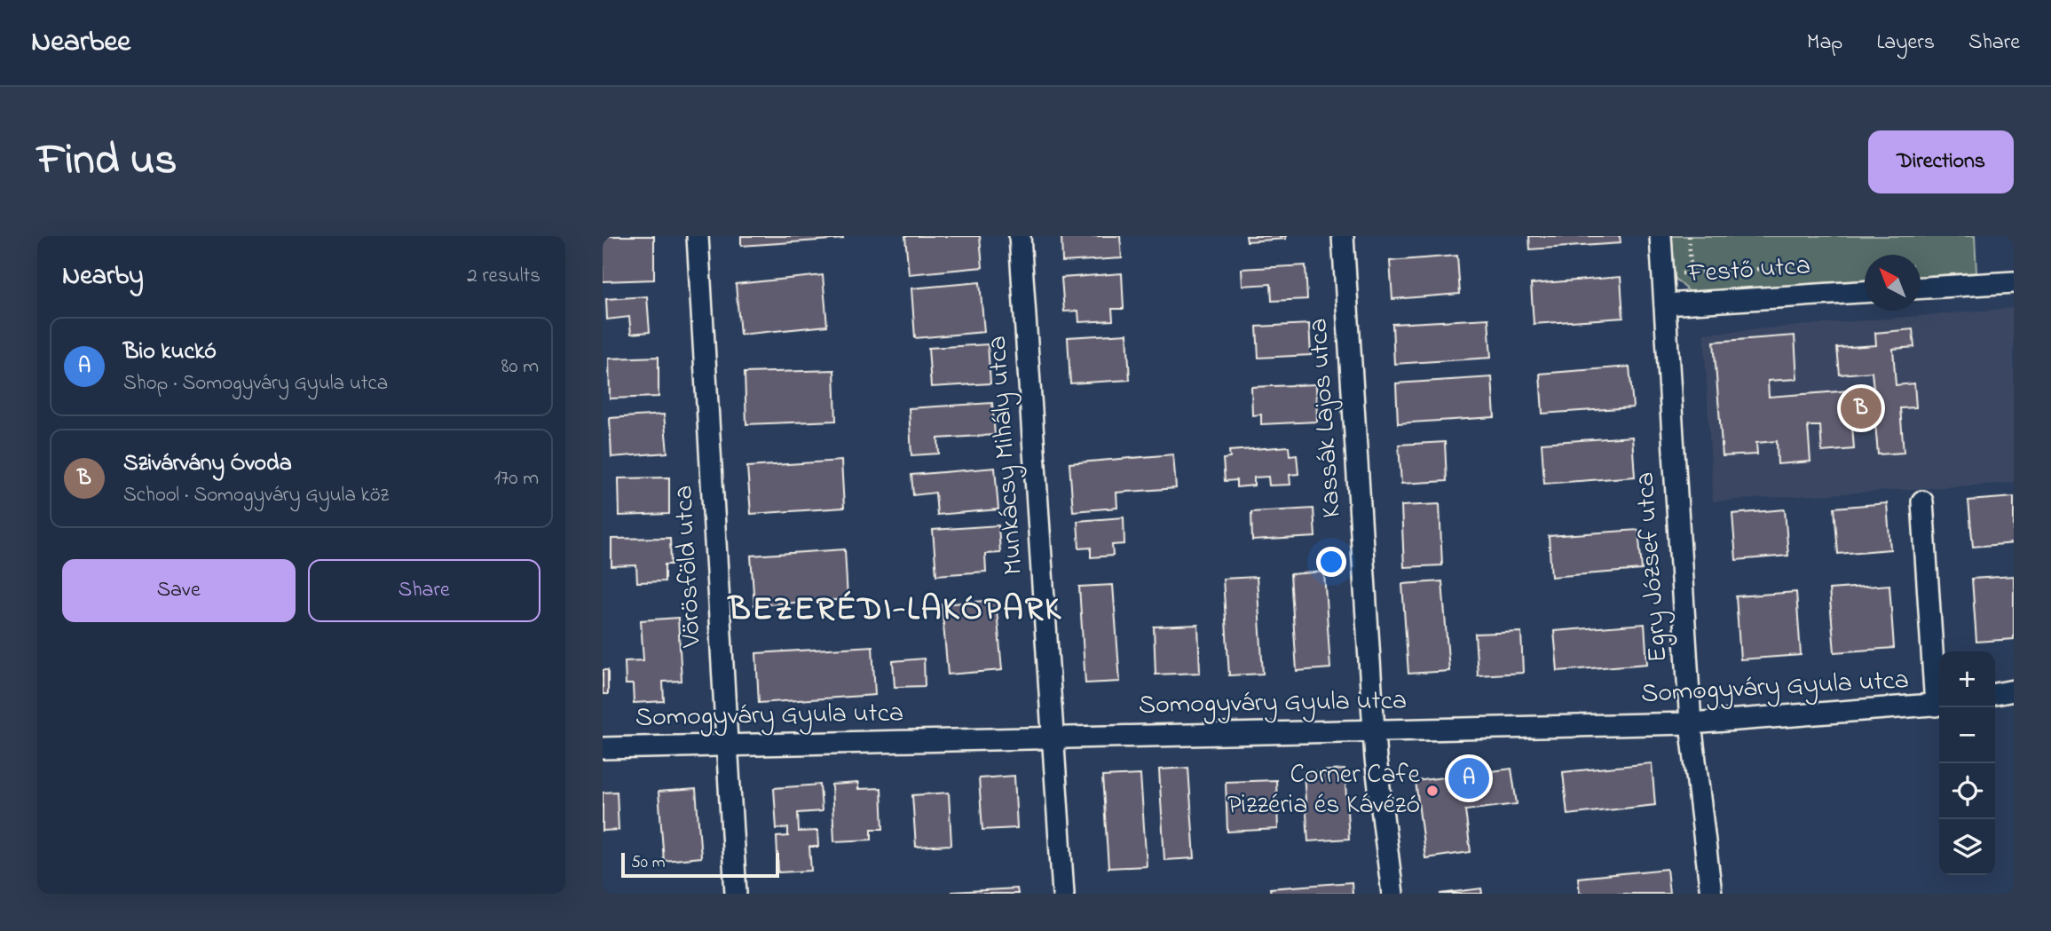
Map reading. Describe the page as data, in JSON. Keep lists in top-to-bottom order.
{
  "streets": {
    "street": [
      "Festő utca",
      "Kassák Lajos utca",
      "Munkácsy Mihály utca",
      "Vörösföld utca",
      "Egry József utca",
      "Somogyváry Gyula utca"
    ]
  },
  "crossings": [
    ["Festő utca", "Egry József utca"],
    ["Kassák Lajos utca", "Somogyváry Gyula utca"],
    ["Munkácsy Mihály utca", "Somogyváry Gyula utca"],
    ["Vörösföld utca", "Somogyváry Gyula utca"],
    ["Egry József utca", "Somogyváry Gyula utca"]
  ],
  "districts": ["BEZERÉDI-LAKÓPARK"],
  "places": ["Corner Cafe Pizzéria és Kávézó"],
  "scale_bar": "50 m",
  "north": "top left",
  "page": {
    "header": "Nearbee",
    "nav": ["Map", "Layers", "Share"],
    "title": "Find us",
    "buttons": [
      "Directions",
      ["Save", "Share"]
    ],
    "heading": ["Nearby", "2 results"],
    "list": [
      {
        "mark": "A",
        "name": "Bio kuckó",
        "note": "Shop · Somogyváry Gyula utca",
        "value": "80 m"
      },
      {
        "mark": "B",
        "name": "Szivárvány Óvoda",
        "note": "School · Somogyváry Gyula köz",
        "value": "170 m"
      }
    ],
    "pins": ["B", "A"],
    "map_buttons": ["+", "−"],
    "scale": "50 m"
  }
}
